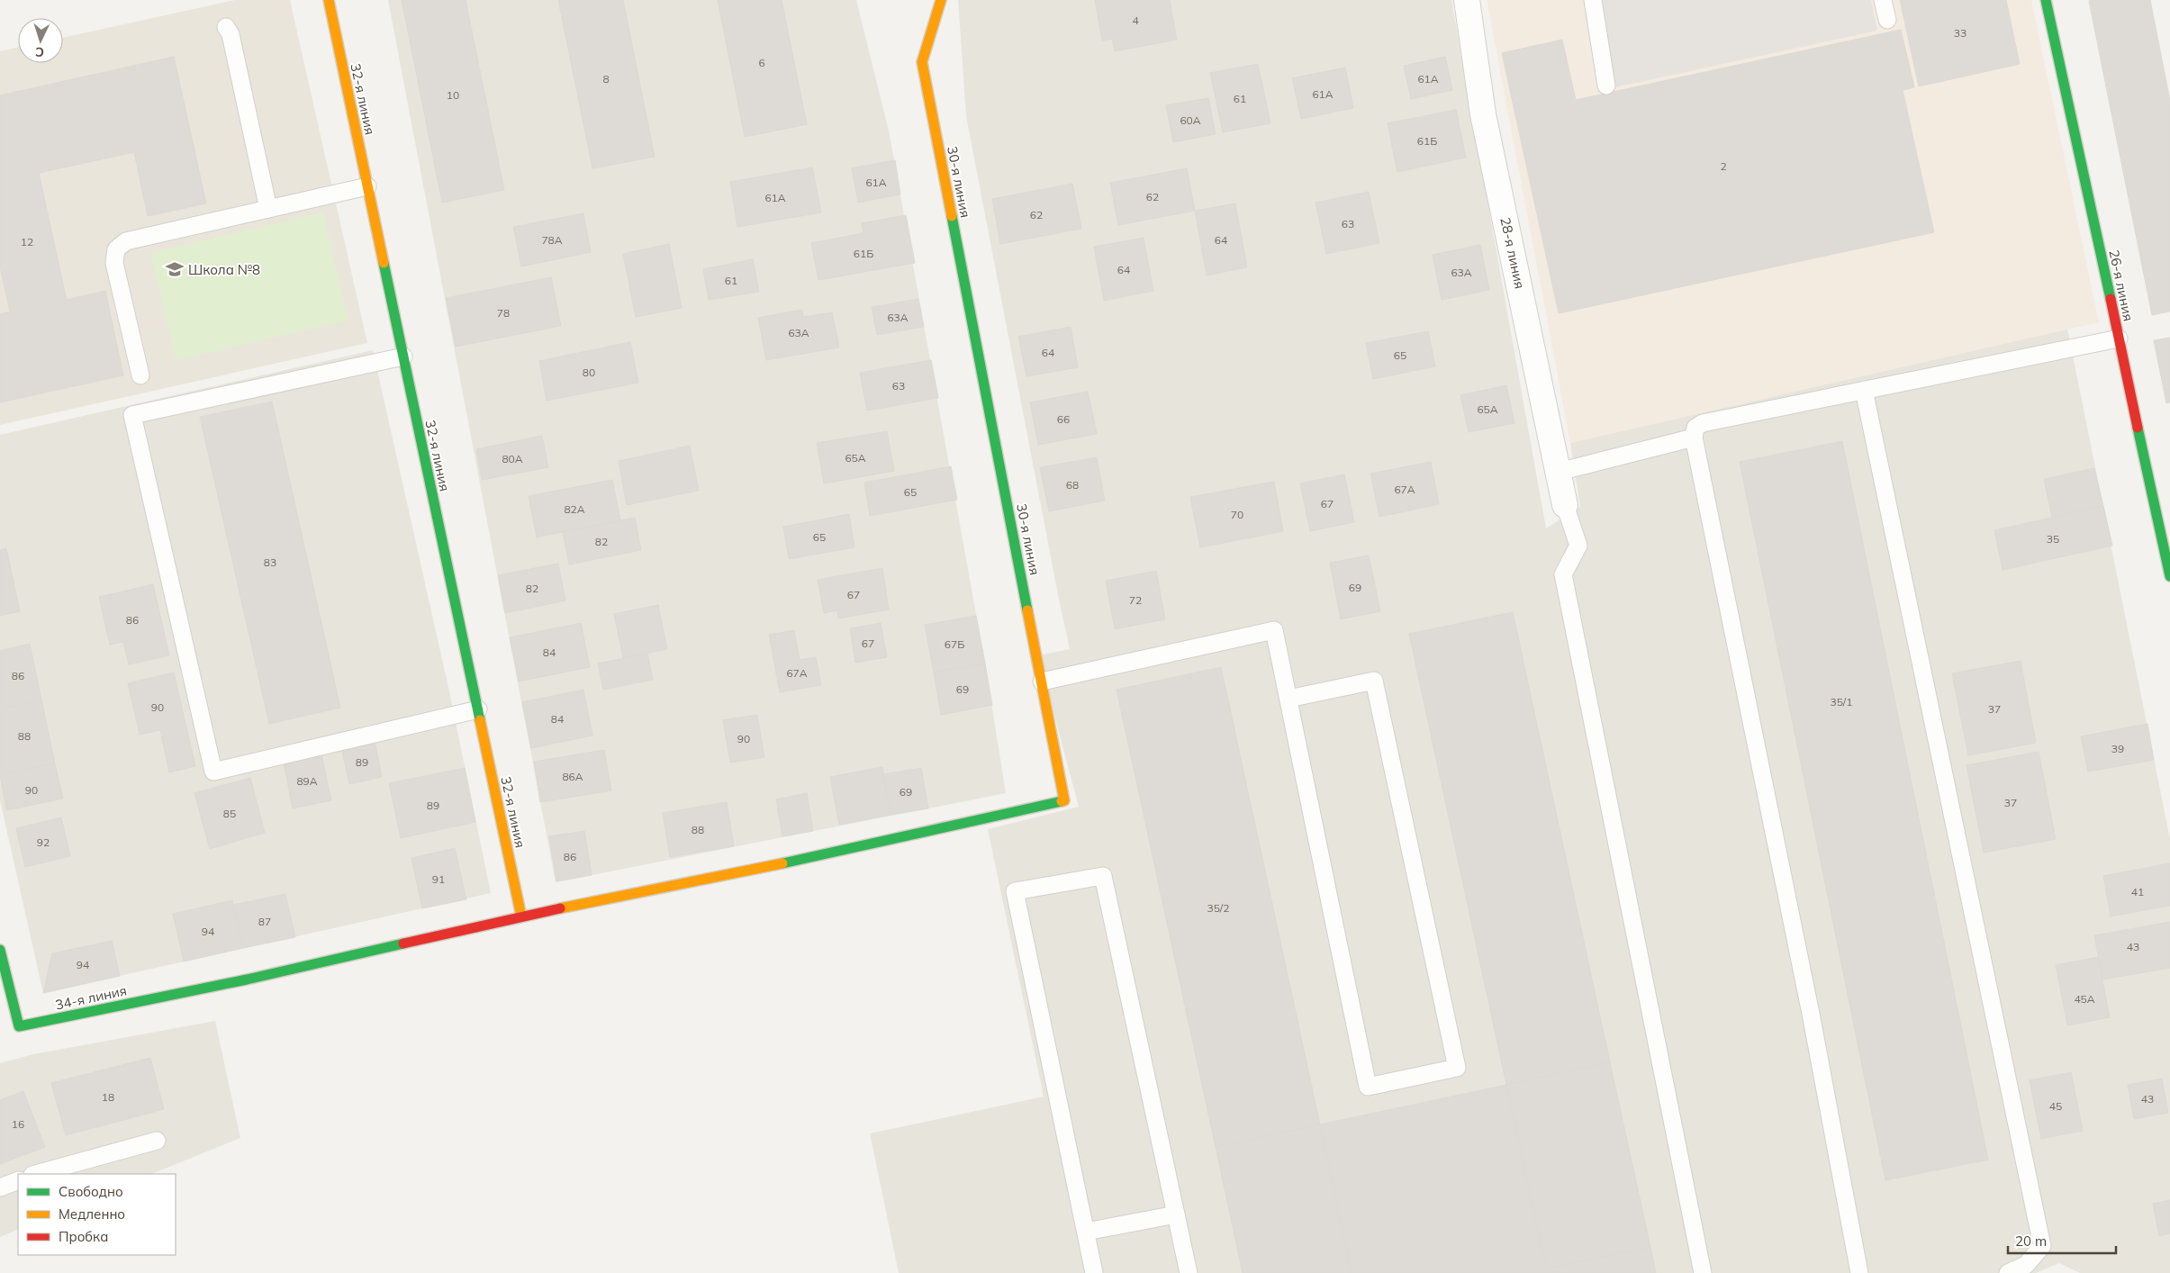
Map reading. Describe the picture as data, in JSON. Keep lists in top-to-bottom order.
{
  "streets": {
    "street": [
      "32-я линия",
      "30-я линия",
      "28-я линия",
      "26-я линия",
      "34-я линия"
    ]
  },
  "crossings": [
    ["32-я линия", "30-я линия"],
    ["32-я линия", "34-я линия"],
    ["30-я линия", "34-я линия"]
  ],
  "places": {
    "school or university": ["Школа №8"]
  },
  "house_numbers": [
    "4",
    "33",
    "6",
    "8",
    "61А",
    "61А",
    "10",
    "61",
    "60А",
    "61Б",
    "2",
    "61А",
    "62",
    "61А",
    "62",
    "63",
    "78А",
    "64",
    "12",
    "61Б",
    "64",
    "63А",
    "61",
    "78",
    "63А",
    "63А",
    "64",
    "65",
    "80",
    "63",
    "65А",
    "66",
    "65А",
    "80А",
    "68",
    "67А",
    "65",
    "67",
    "82А",
    "70",
    "65",
    "35",
    "82",
    "83",
    "69",
    "82",
    "67",
    "72",
    "86",
    "67",
    "67Б",
    "84",
    "67А",
    "86",
    "69",
    "35/1",
    "90",
    "37",
    "84",
    "88",
    "90",
    "39",
    "89",
    "86А",
    "89А",
    "90",
    "69",
    "37",
    "89",
    "85",
    "88",
    "92",
    "86",
    "91",
    "41",
    "35/2",
    "87",
    "94",
    "43",
    "94",
    "45А",
    "18",
    "43",
    "45",
    "16"
  ],
  "legend": ["Свободно", "Медленно", "Пробка"],
  "scale_bar": "20 m",
  "north": "bottom"
}
